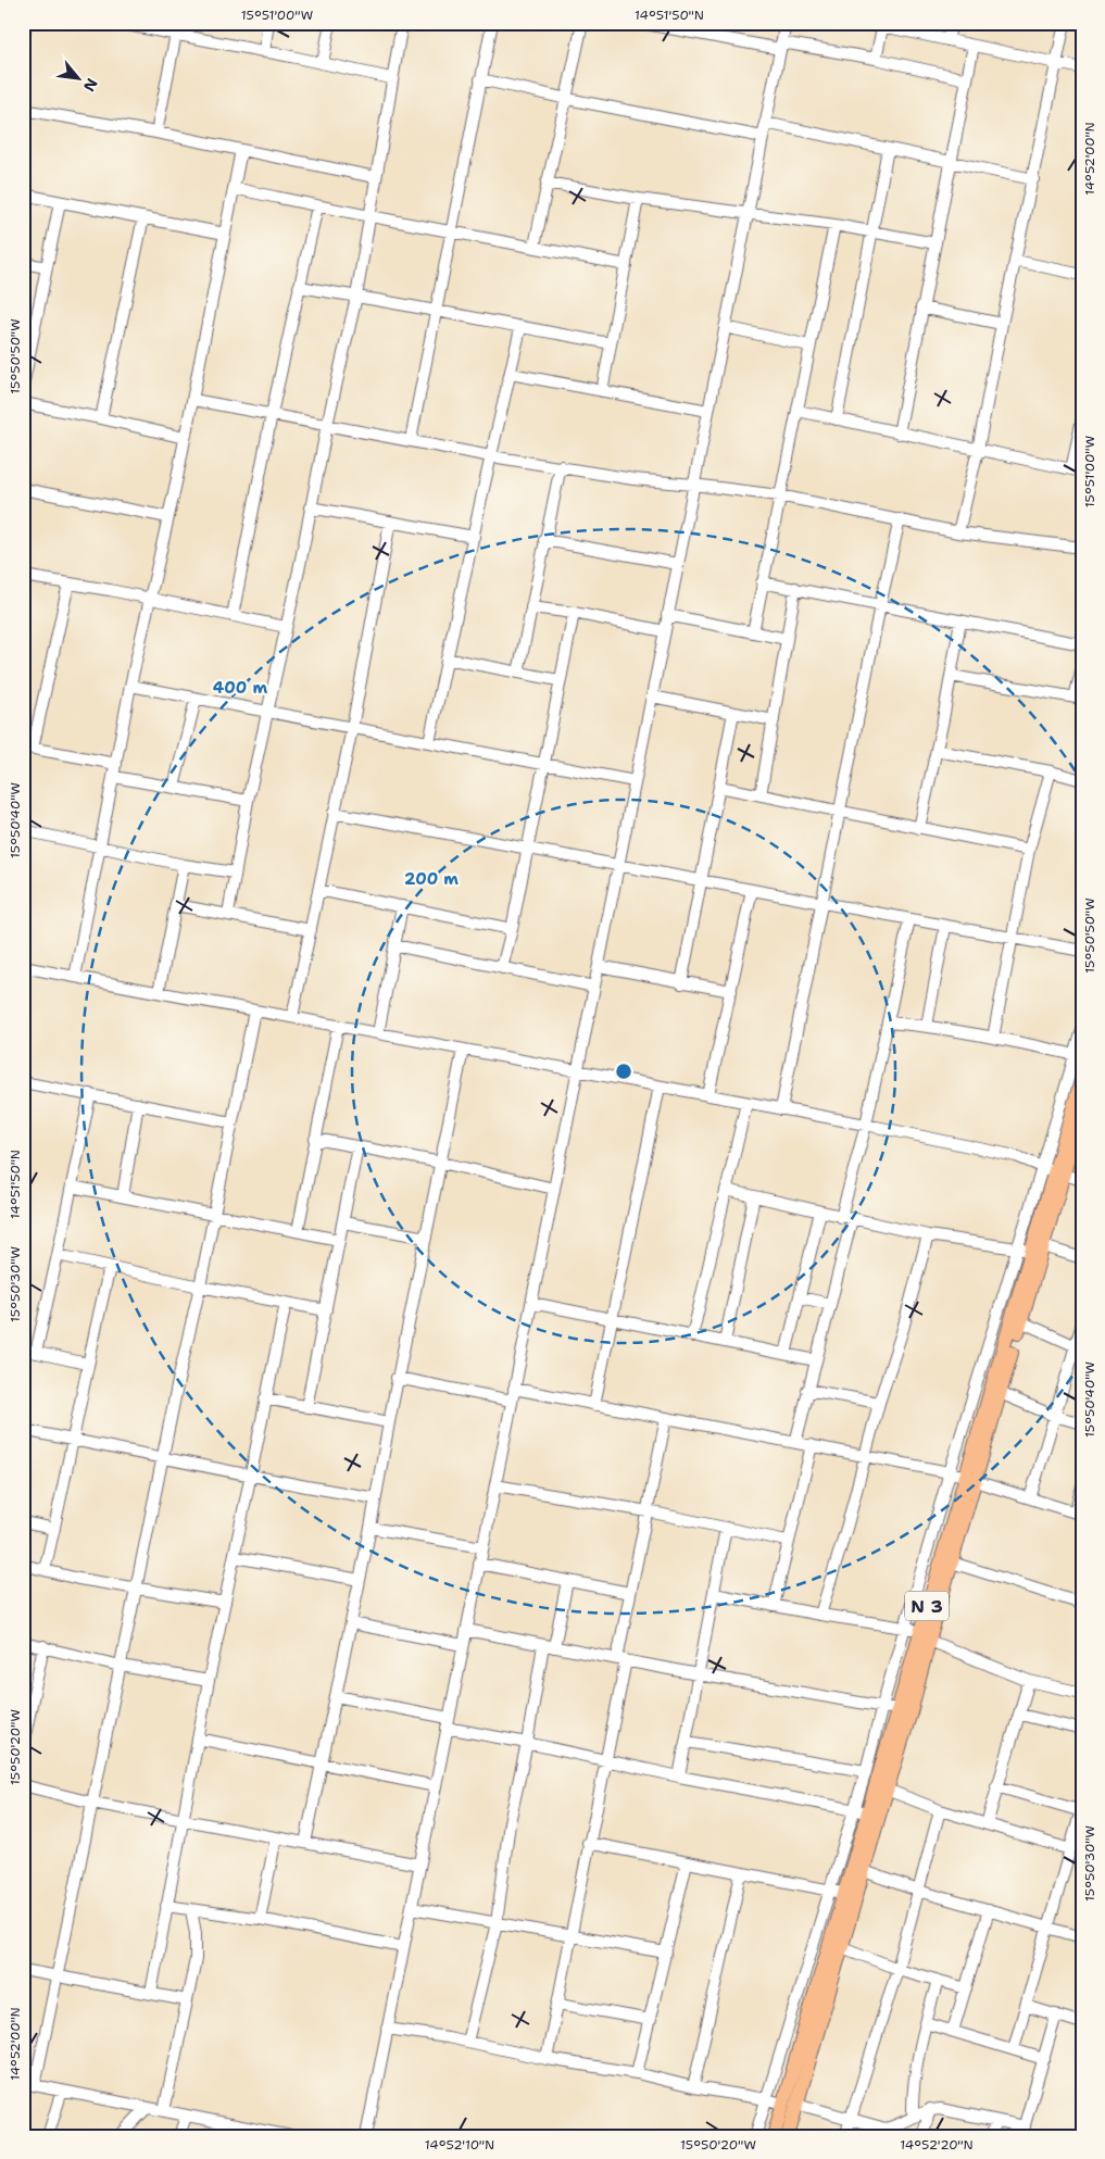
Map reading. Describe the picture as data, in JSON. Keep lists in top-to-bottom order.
{
  "streets": {
    "main road": ["N 3"]
  },
  "north": "bottom right",
  "coordinates": [
    "15°51'00\"W",
    "14°51'50\"N",
    "14°52'00\"N",
    "15°50'50\"W",
    "15°50'40\"W",
    "15°50'30\"W",
    "15°50'20\"W",
    "14°52'10\"N",
    "14°52'20\"N"
  ],
  "rings": ["400 m", "200 m"]
}
